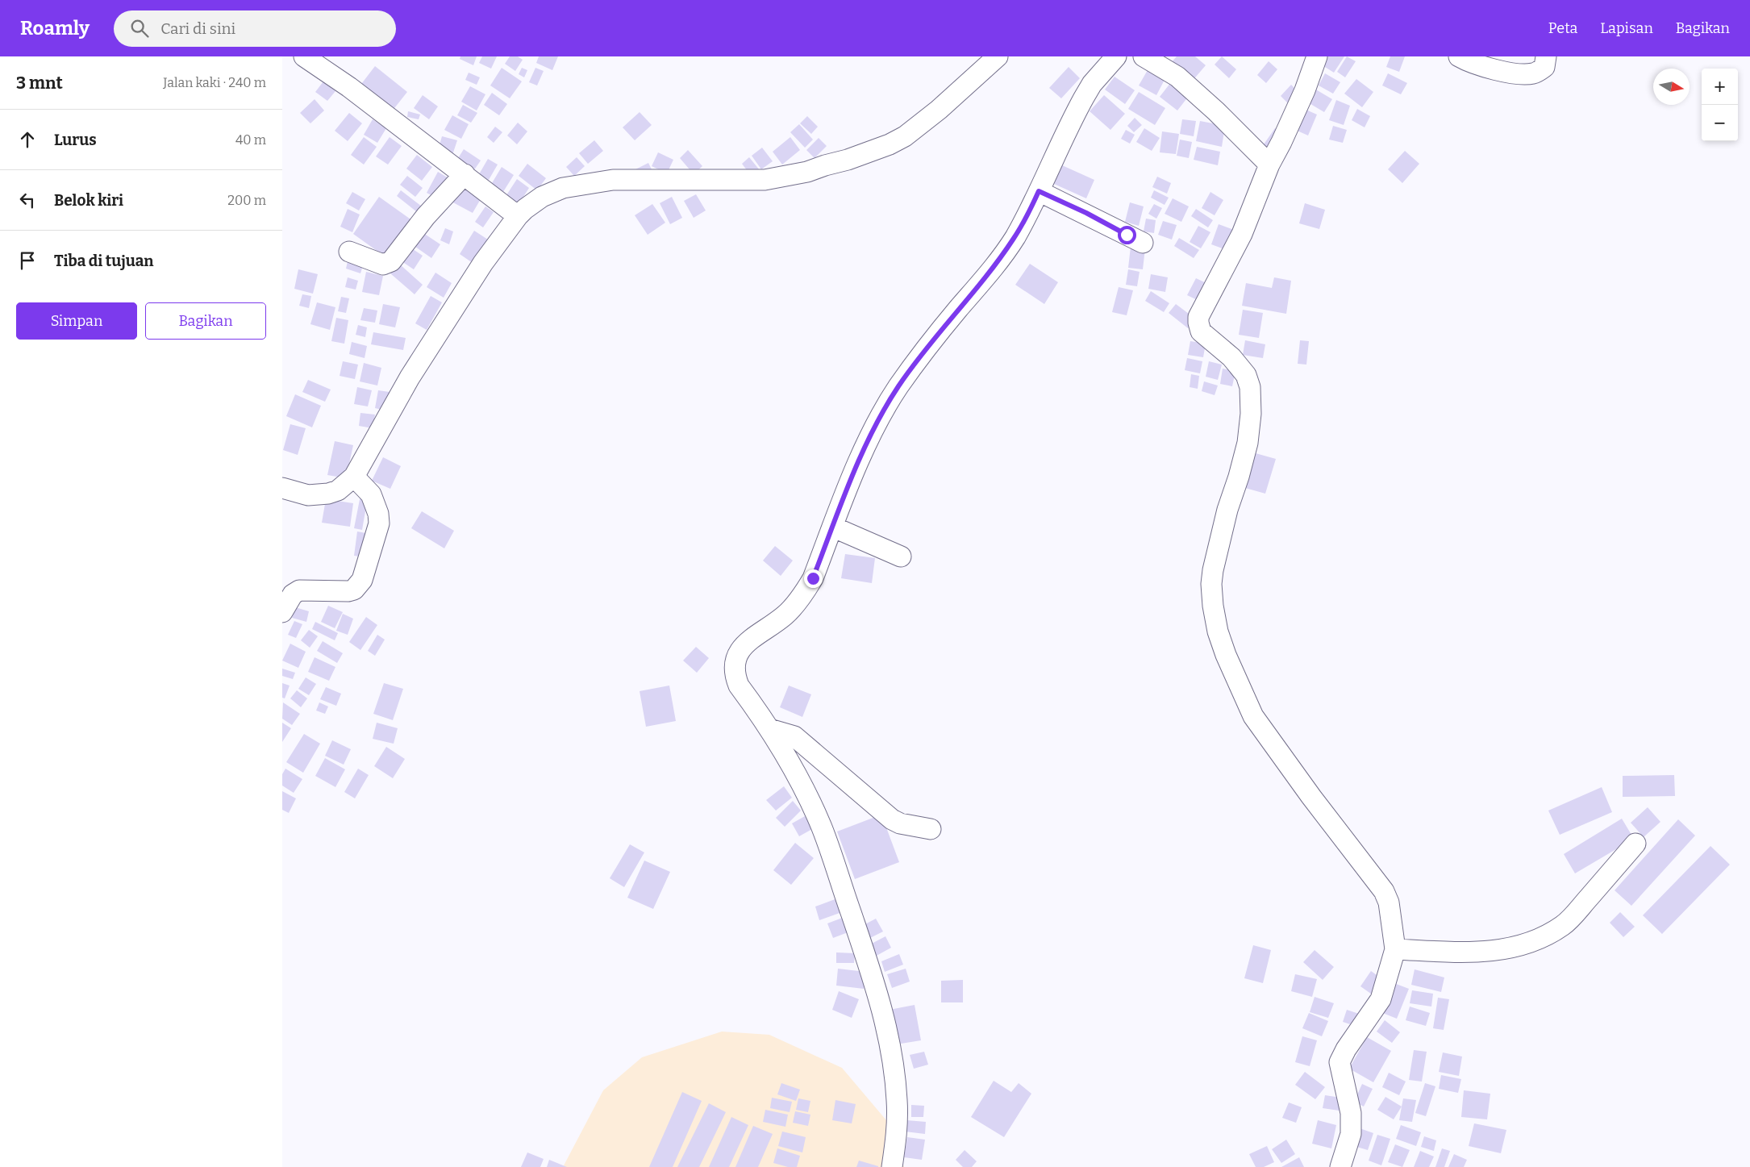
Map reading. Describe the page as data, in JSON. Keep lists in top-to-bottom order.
{
  "north": "right",
  "page": {
    "header": "Roamly",
    "search": "Cari di sini",
    "nav": ["Peta", "Lapisan", "Bagikan"],
    "heading": ["3 mnt", "Jalan kaki · 240 m"],
    "map_buttons": ["+", "−"],
    "list": [
      ["Lurus", "40 m"],
      ["Belok kiri", "200 m"],
      "Tiba di tujuan"
    ],
    "buttons": ["Simpan", "Bagikan"]
  }
}
